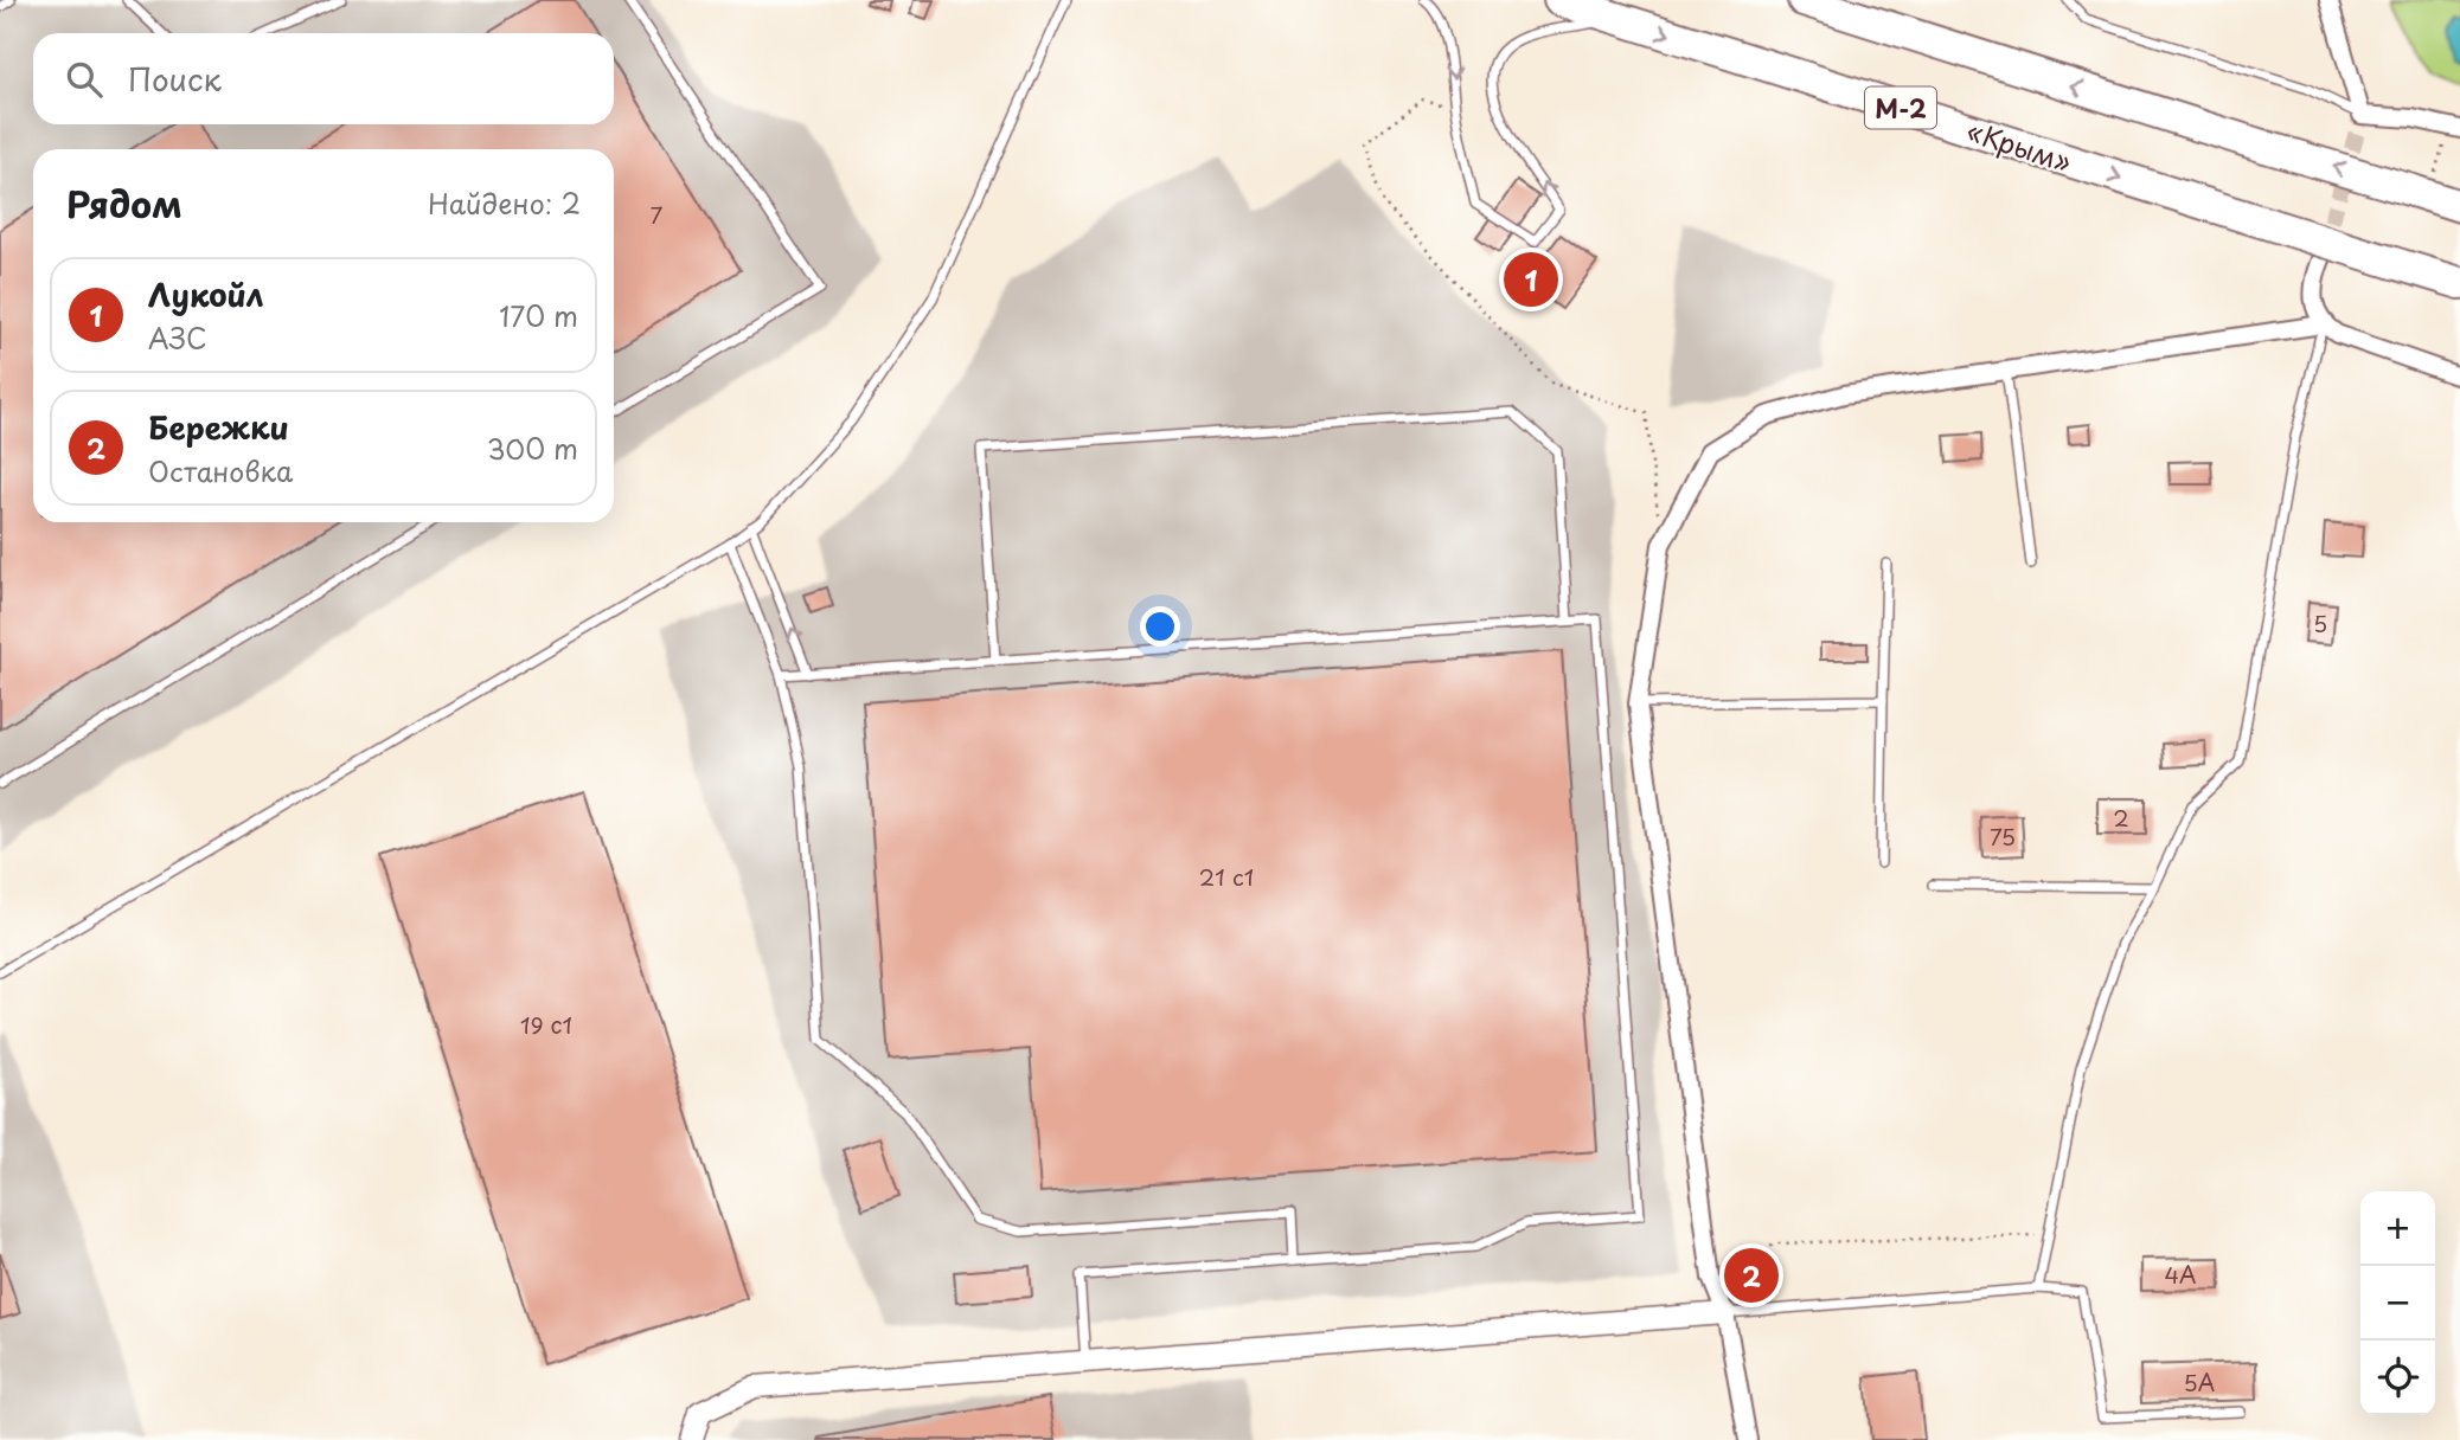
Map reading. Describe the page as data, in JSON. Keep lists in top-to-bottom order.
{
  "streets": {
    "highway": ["М-2", "«Крым»"]
  },
  "house_numbers": [
    "7",
    "5",
    "2",
    "75",
    "21 с1",
    "19 с1",
    "4А",
    "5А"
  ],
  "page": {
    "search": "Поиск",
    "heading": ["Рядом", "Найдено: 2"],
    "pins": ["1", "2"],
    "list": [
      {
        "mark": "1",
        "name": "Лукойл",
        "note": "АЗС",
        "value": "170 m"
      },
      {
        "mark": "2",
        "name": "Бережки",
        "note": "Остановка",
        "value": "300 m"
      }
    ],
    "map_buttons": ["+", "−"]
  }
}
